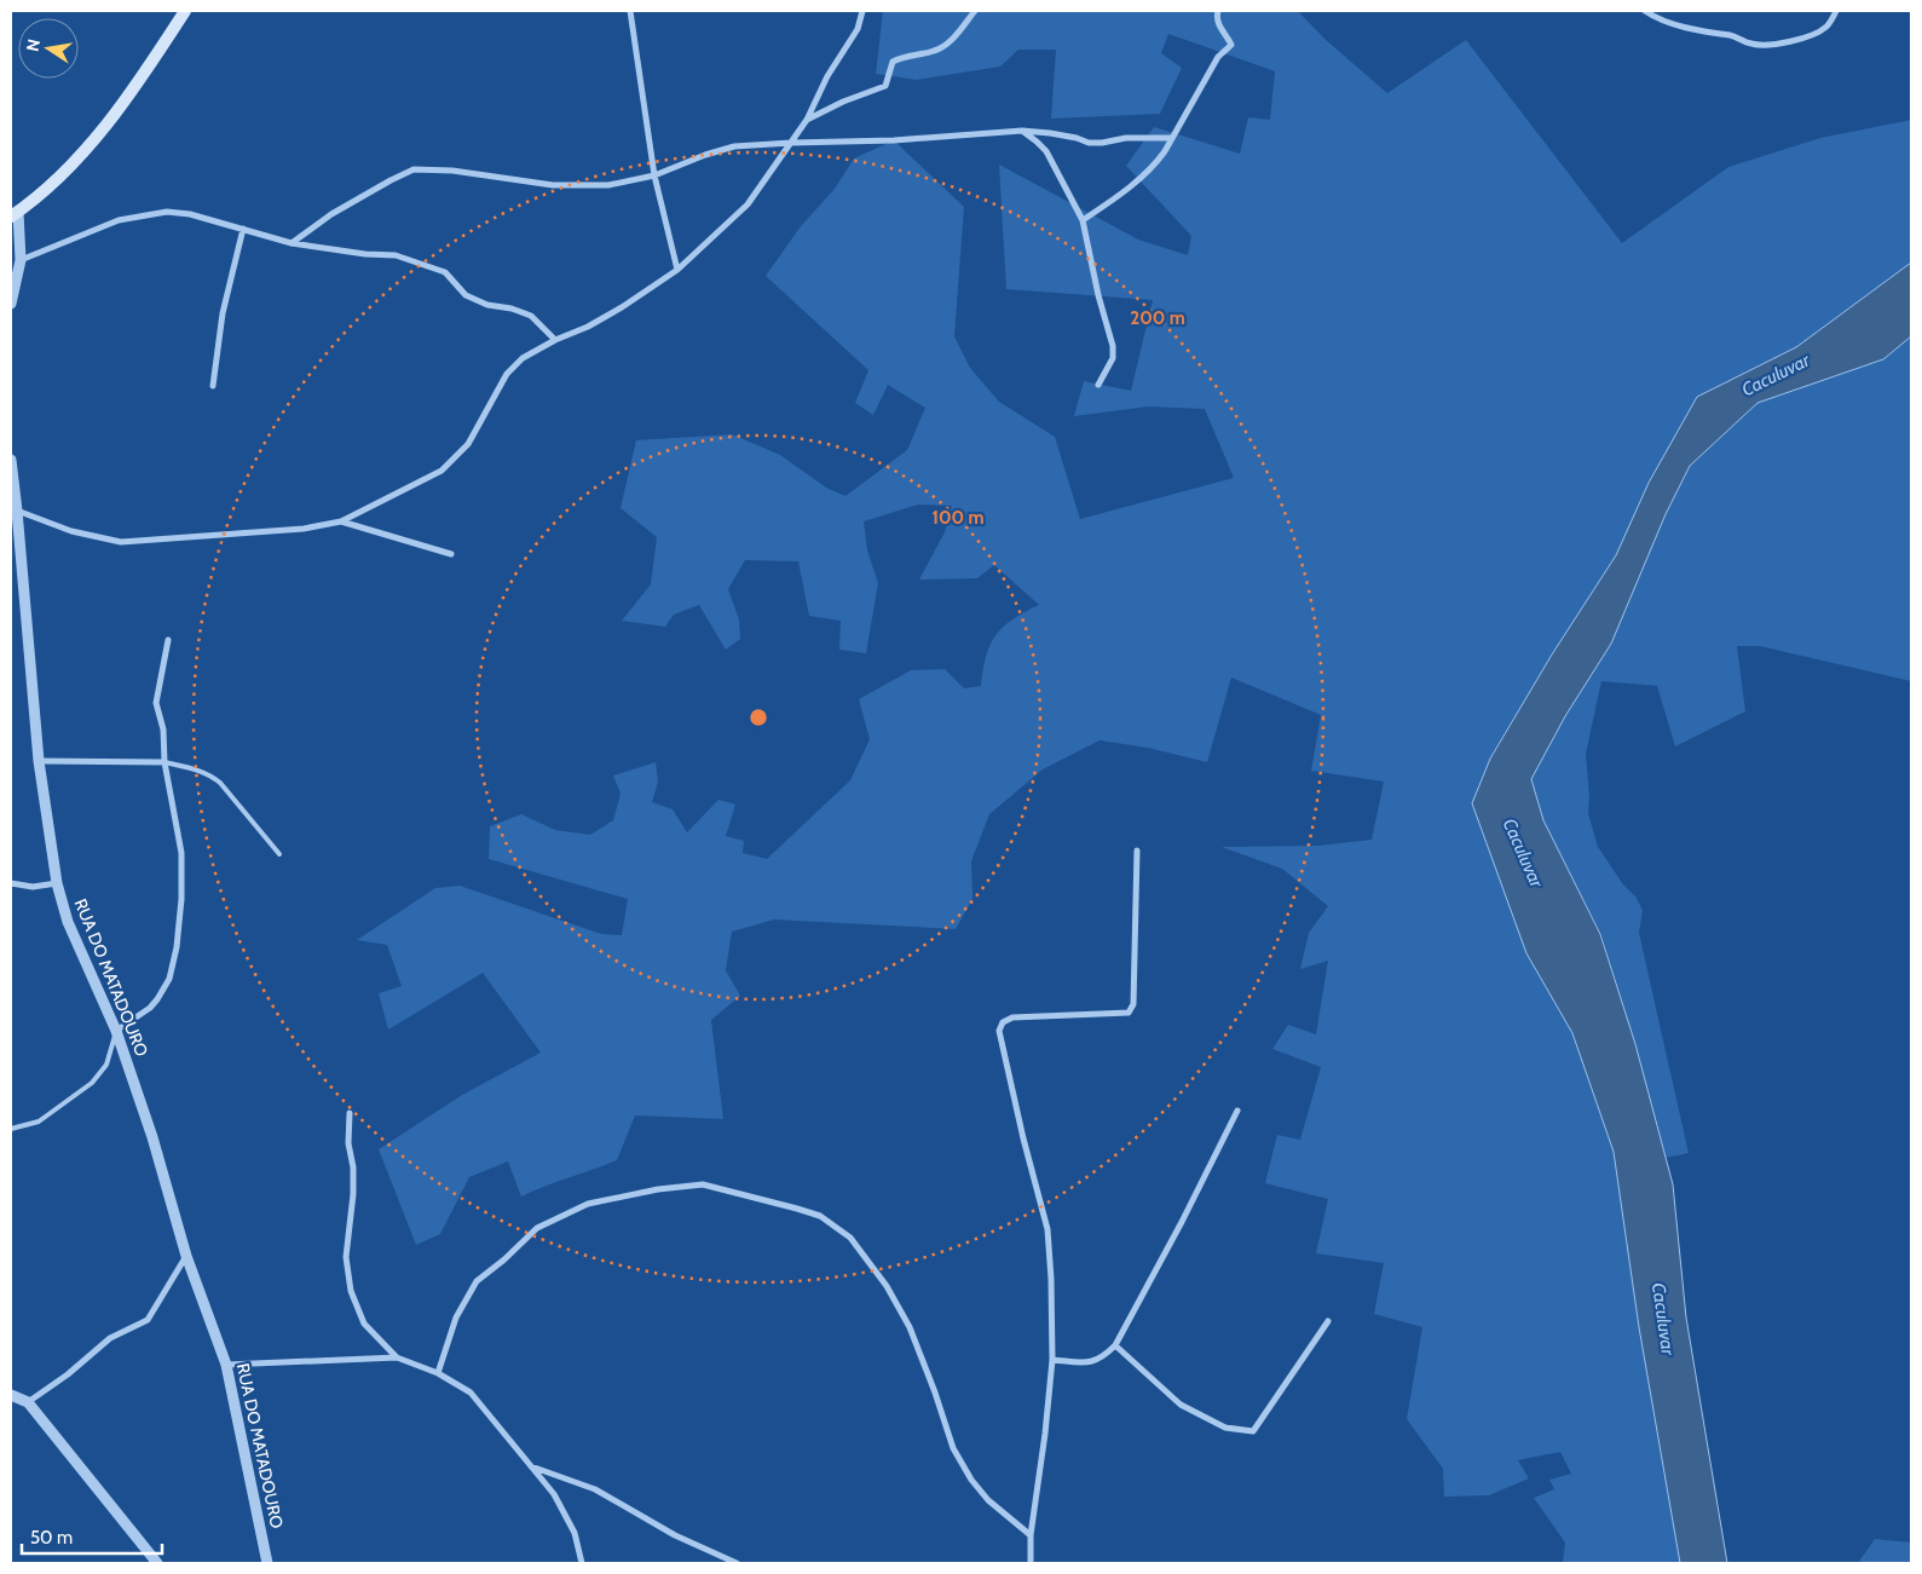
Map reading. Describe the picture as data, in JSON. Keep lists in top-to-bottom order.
{
  "streets": {
    "street": ["RUA DO MATADOURO"]
  },
  "water": ["Caculuvar"],
  "scale_bar": "50 m",
  "north": "left",
  "rings": ["200 m", "100 m"]
}
